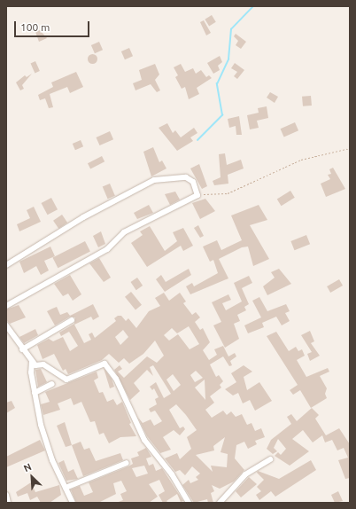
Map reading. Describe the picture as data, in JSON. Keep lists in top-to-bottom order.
{
  "scale_bar": "100 m",
  "north": "top left"
}
